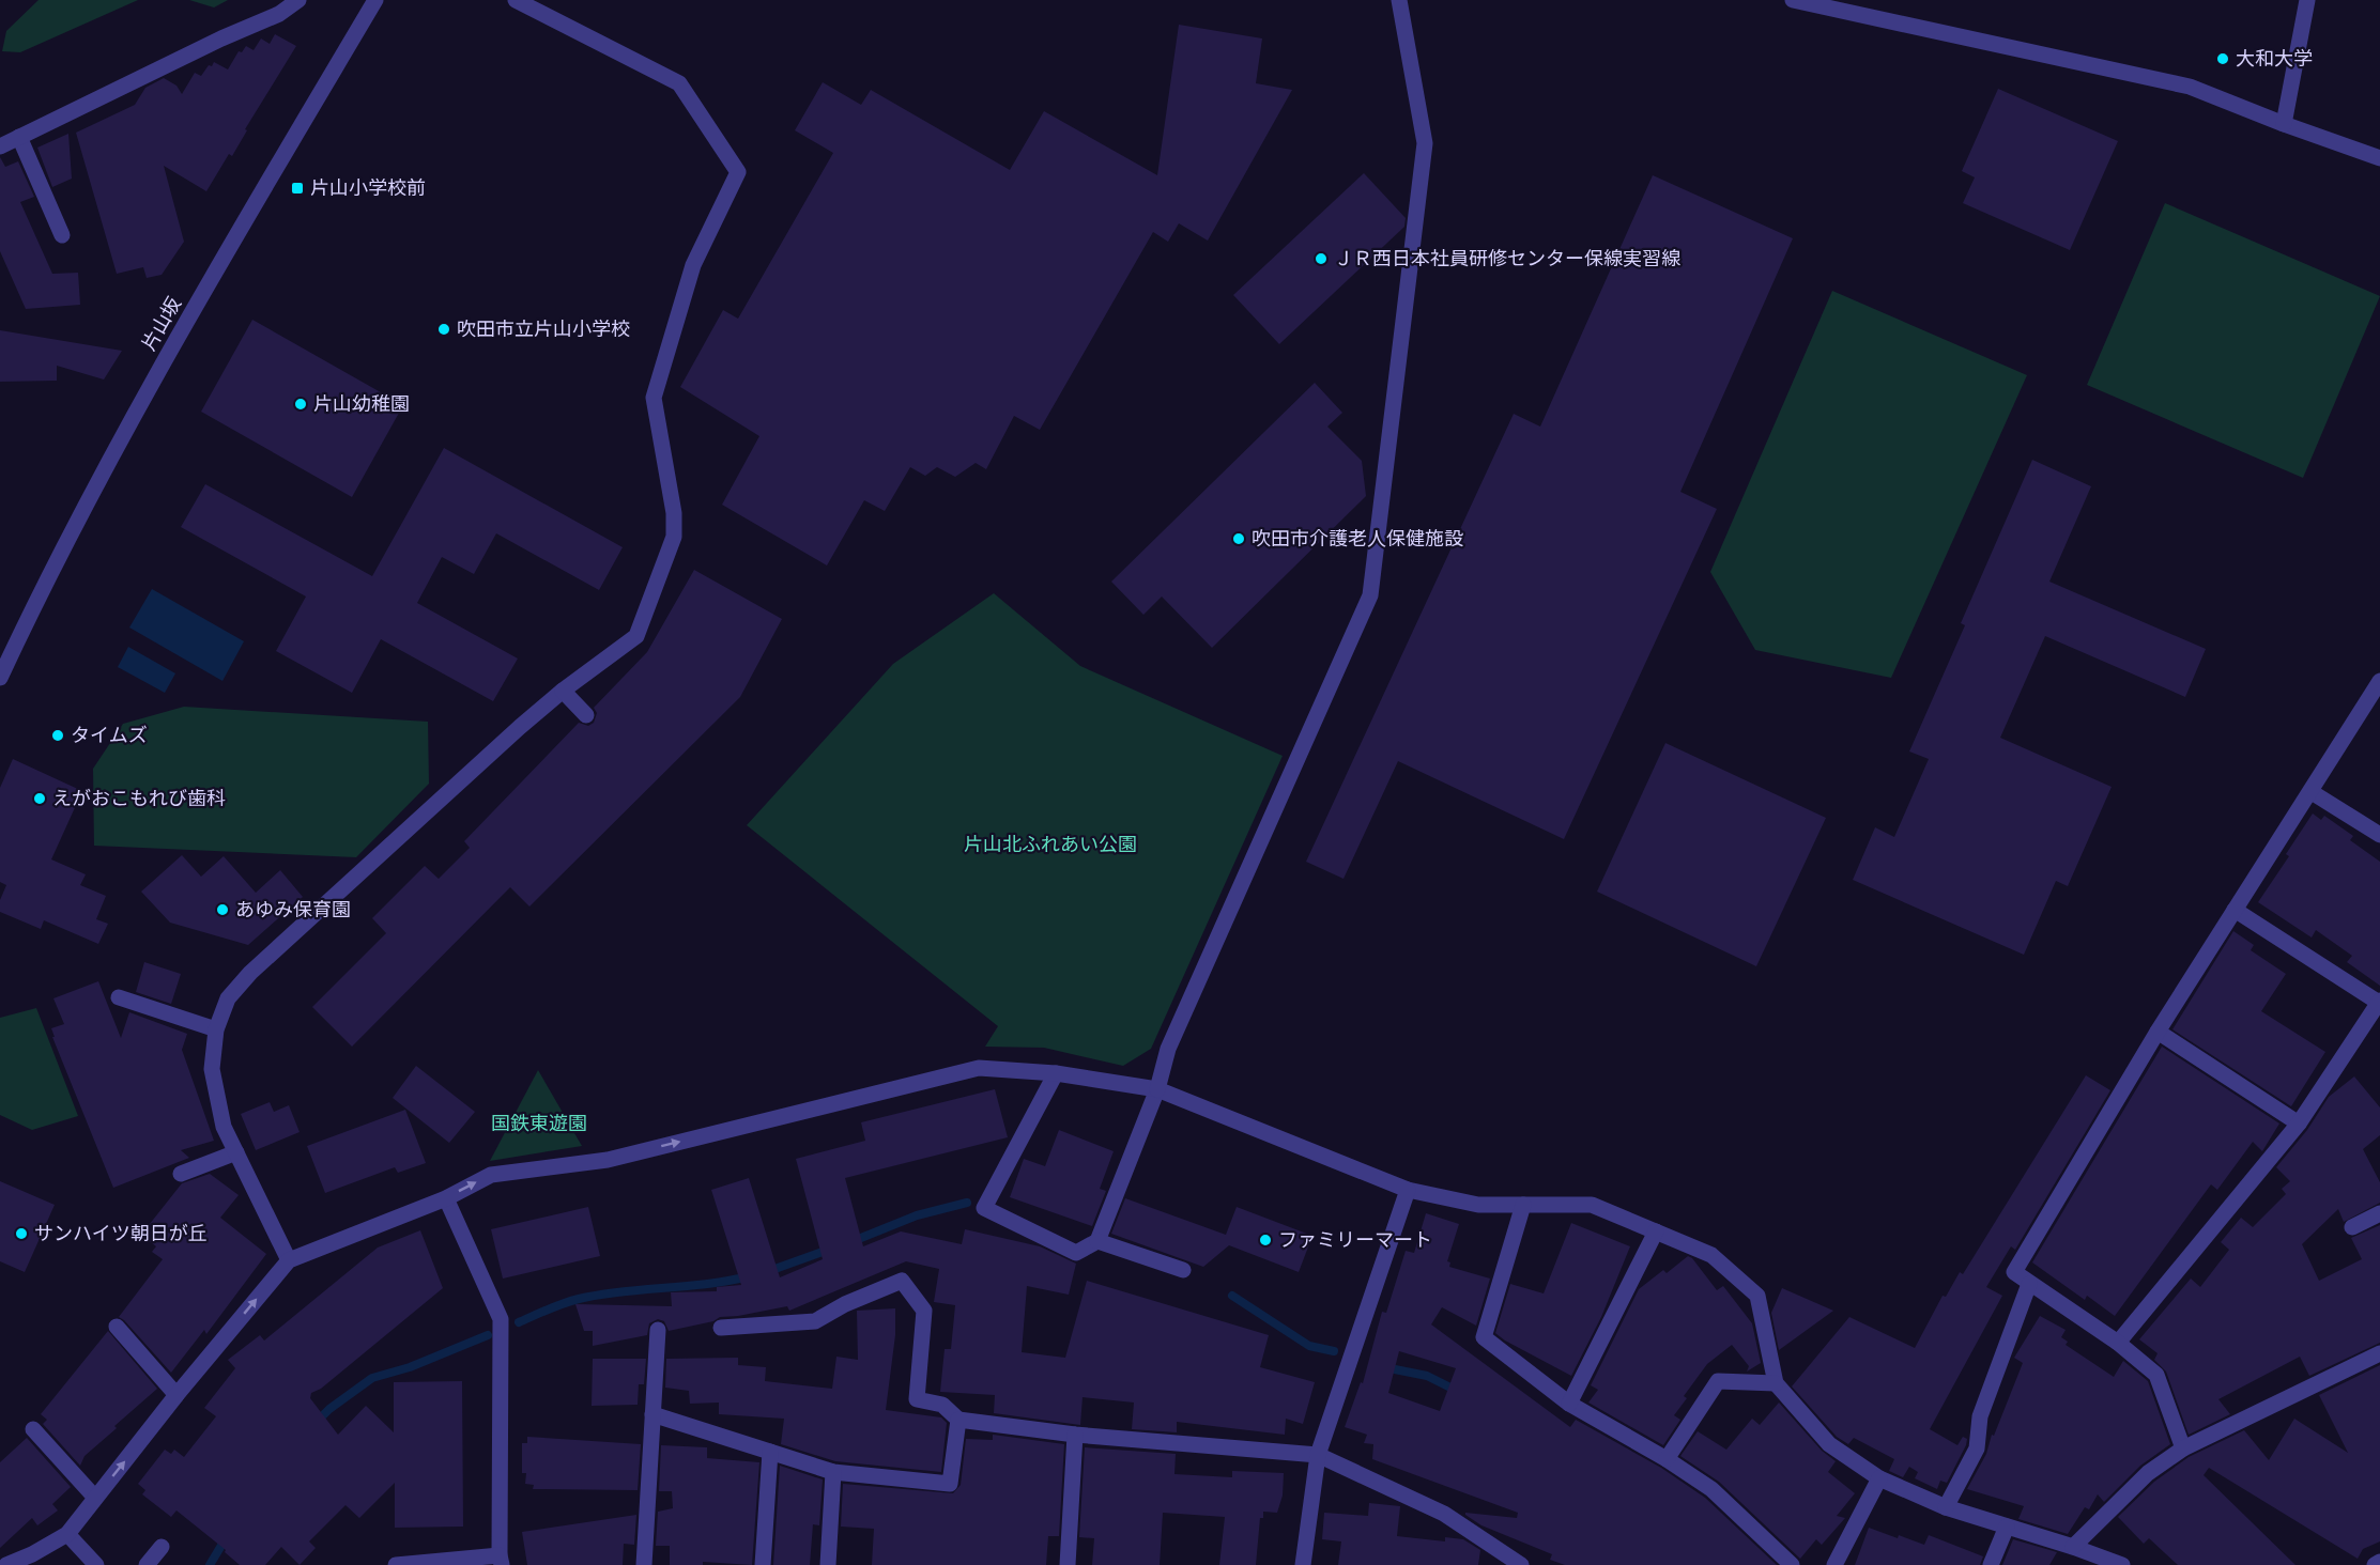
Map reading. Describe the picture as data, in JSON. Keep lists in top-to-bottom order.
{
  "streets": {
    "street": ["片山坂"]
  },
  "parks": ["片山北ふれあい公園", "国鉄東遊園"],
  "places": {
    "other": [
      "大和大学",
      "ＪＲ西日本社員研修センター保線実習線",
      "吹田市立片山小学校",
      "片山幼稚園",
      "吹田市介護老人保健施設",
      "タイムズ",
      "えがおこもれび歯科",
      "あゆみ保育園",
      "サンハイツ朝日が丘",
      "ファミリーマート"
    ],
    "transit": ["片山小学校前"]
  }
}
